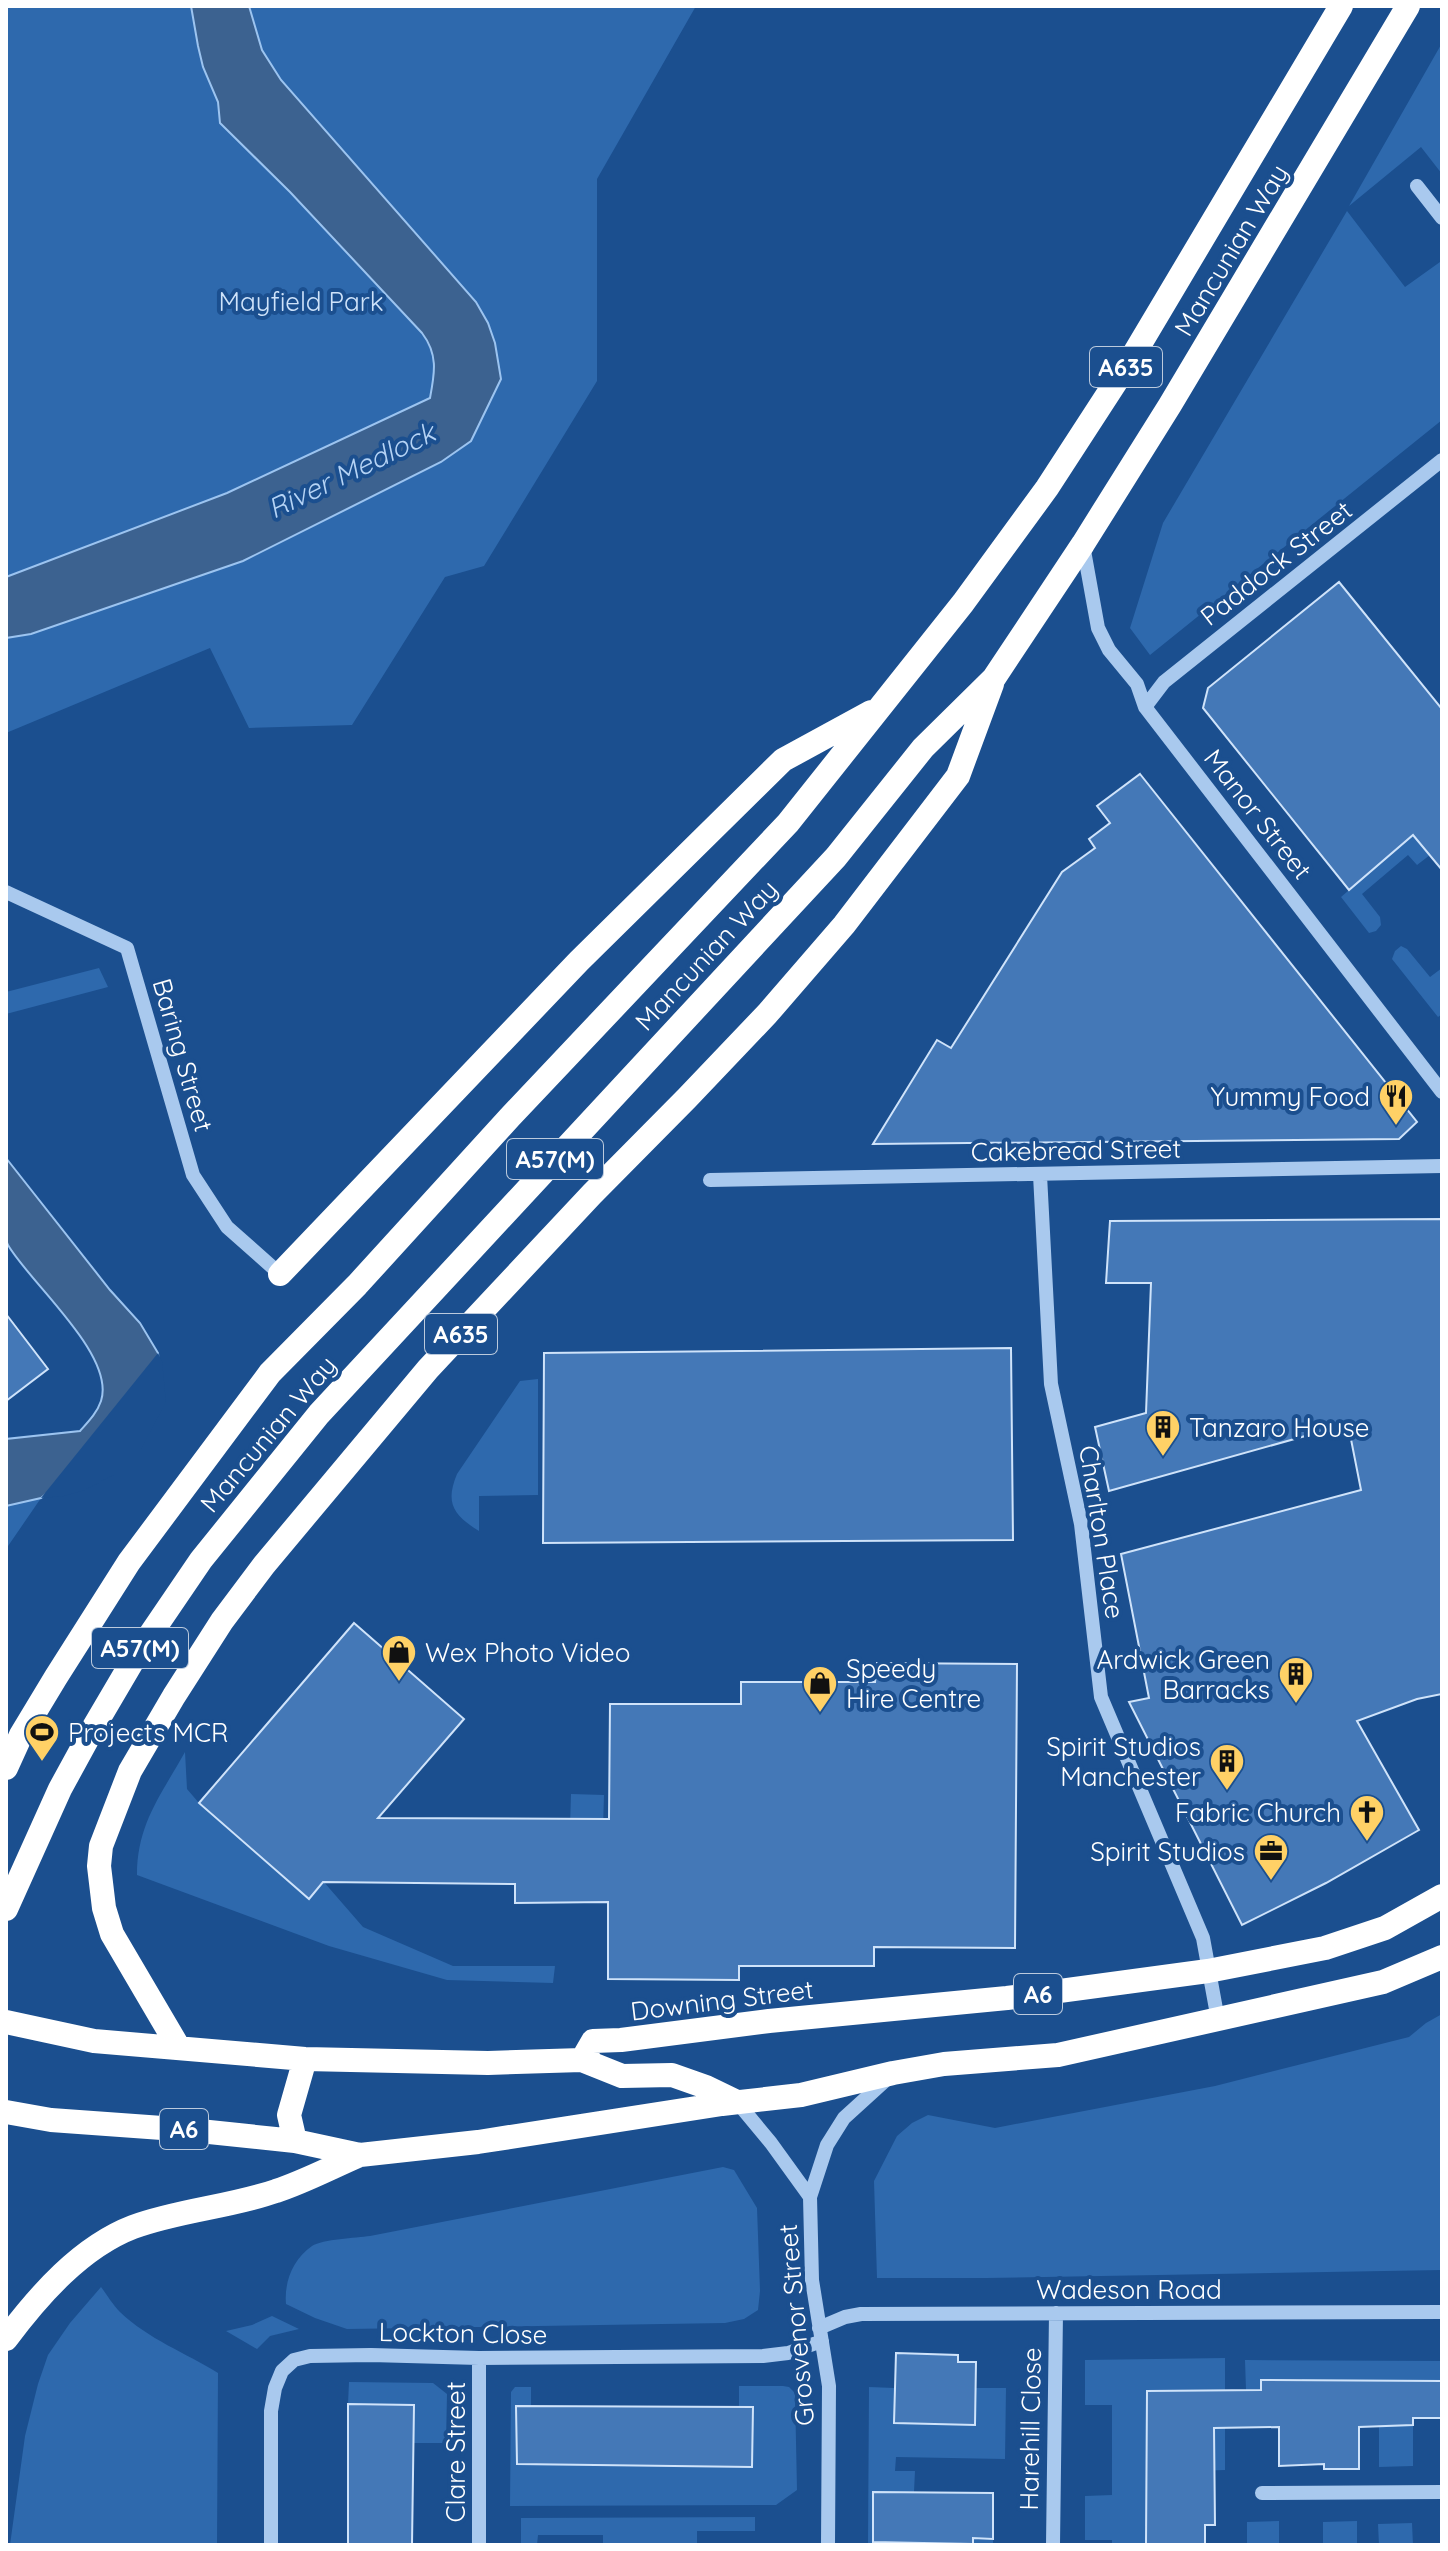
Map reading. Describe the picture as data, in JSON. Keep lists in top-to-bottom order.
{
  "streets": {
    "highway": [
      "Mancunian Way",
      "A635",
      "A57(M)",
      "A6",
      "Downing Street"
    ],
    "street": [
      "Paddock Street",
      "Manor Street",
      "Baring Street",
      "Cakebread Street",
      "Charlton Place",
      "Wadeson Road",
      "Grosvenor Street",
      "Lockton Close",
      "Harehill Close",
      "Clare Street"
    ]
  },
  "crossings": [
    ["Mancunian Way", "A635"],
    ["Mancunian Way", "Manor Street"],
    ["Paddock Street", "Manor Street"],
    ["Cakebread Street", "Charlton Place"],
    ["Charlton Place", "A6"],
    ["Charlton Place", "Downing Street"],
    ["A6", "Grosvenor Street"],
    ["Wadeson Road", "Grosvenor Street"],
    ["Wadeson Road", "Lockton Close"],
    ["Wadeson Road", "Harehill Close"],
    ["Grosvenor Street", "Lockton Close"],
    ["Lockton Close", "Clare Street"]
  ],
  "water": ["River Medlock"],
  "parks": ["Mayfield Park"],
  "places": {
    "restaurant": ["Yummy Food"],
    "building": ["Tanzaro House", "Ardwick Green Barracks", "Spirit Studios Manchester"],
    "shop": ["Wex Photo Video", "Speedy Hire Centre"],
    "sports": ["Projects MCR"],
    "church": ["Fabric Church"],
    "office": ["Spirit Studios"]
  }
}
